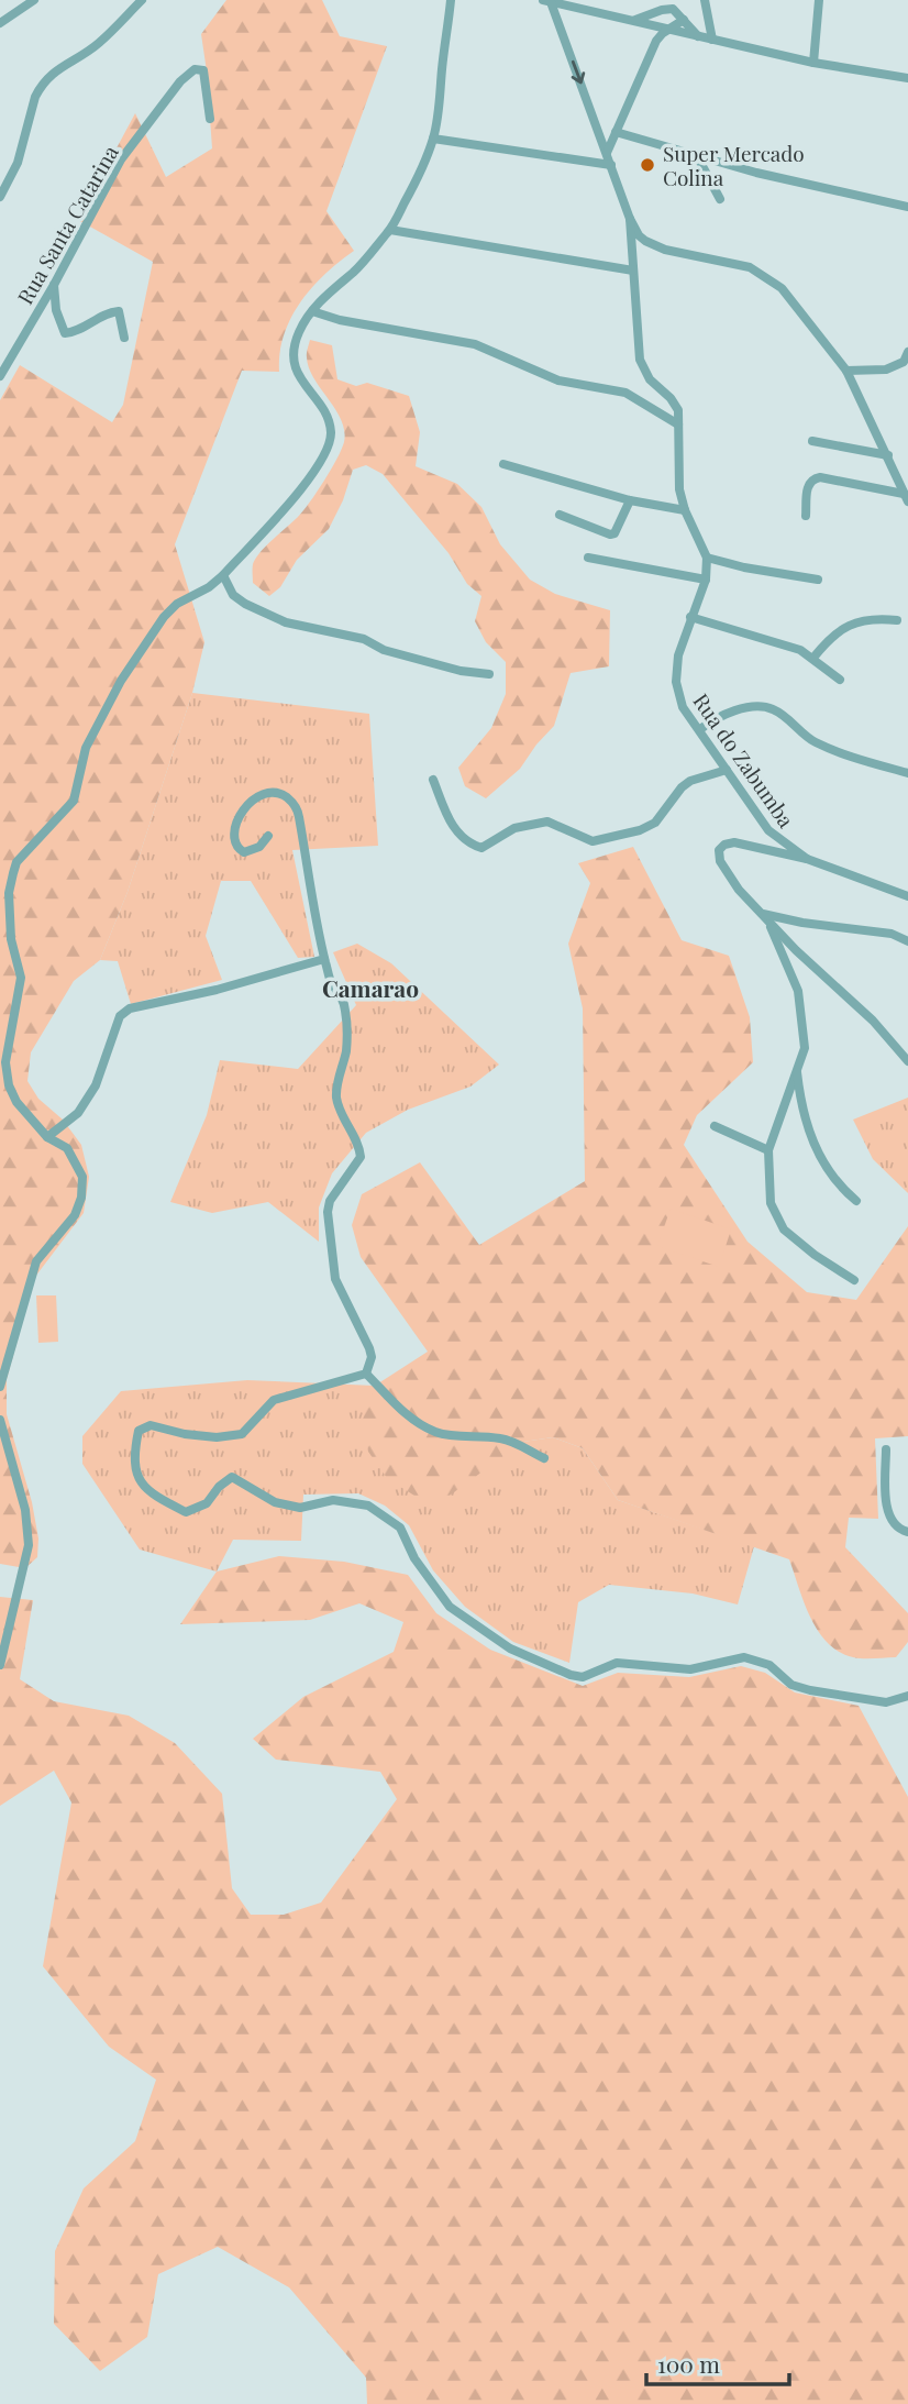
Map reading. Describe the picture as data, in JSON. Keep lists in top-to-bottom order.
{
  "streets": {
    "street": ["Rua Santa Catarina", "Rua do Zabumba"]
  },
  "districts": ["Camarao"],
  "places": ["Super Mercado Colina"],
  "scale_bar": "100 m"
}
